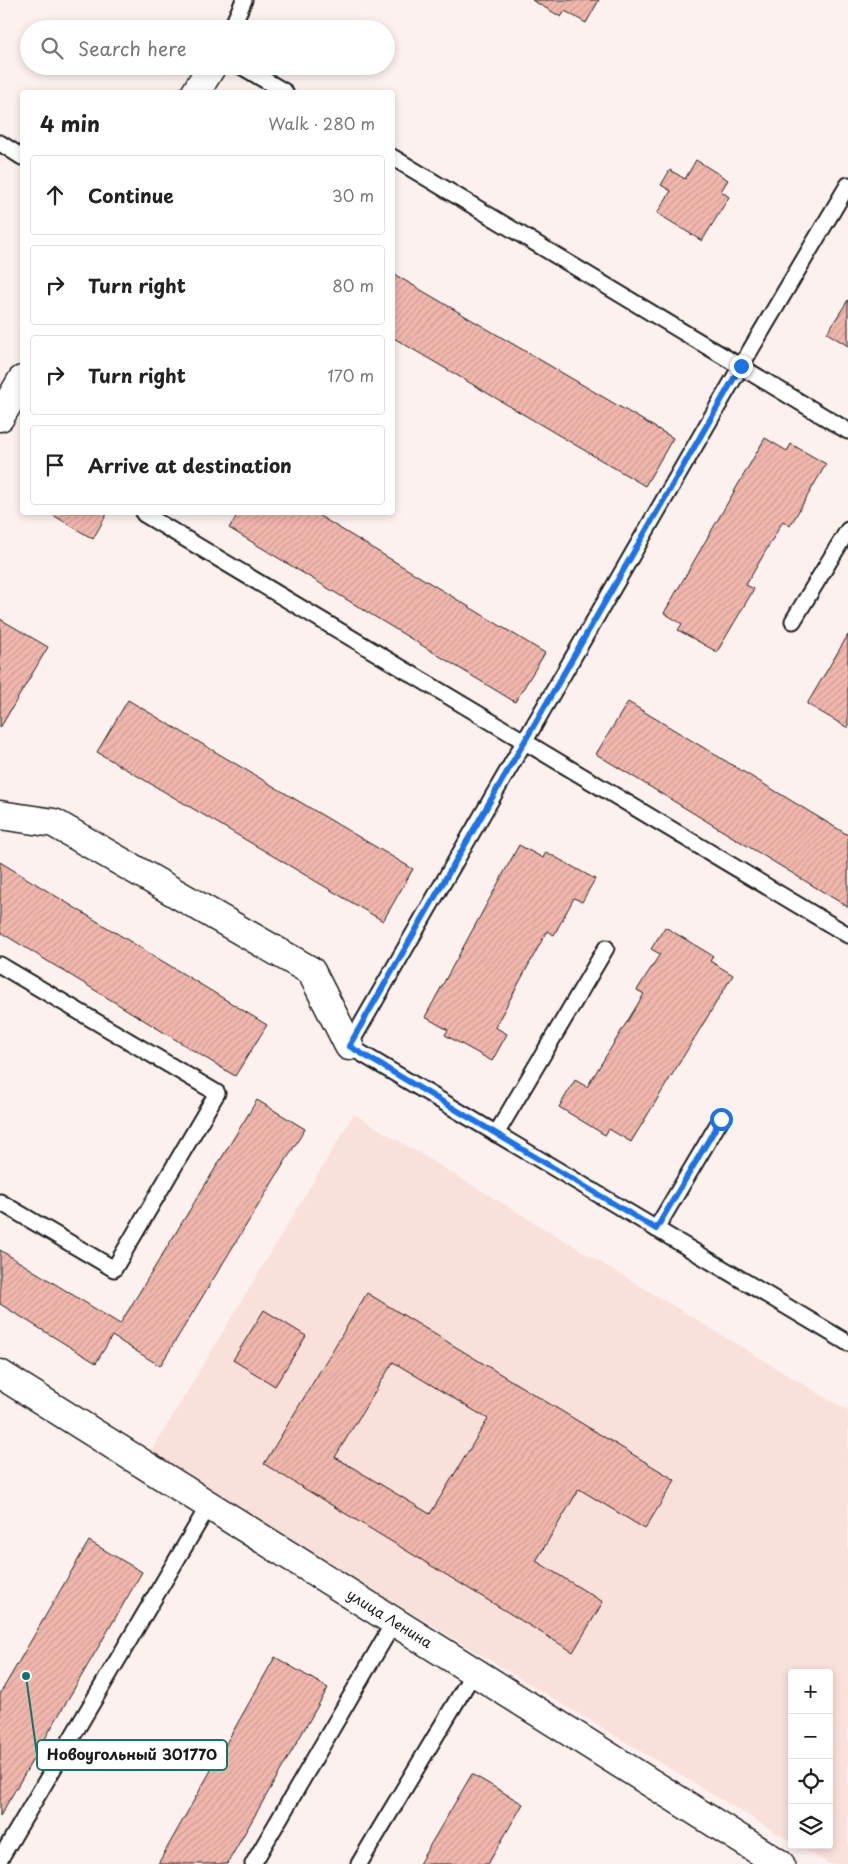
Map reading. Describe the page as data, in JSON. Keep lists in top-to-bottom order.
{
  "streets": {
    "street": ["улица Ленина"]
  },
  "places": ["Новоугольный 301770"],
  "page": {
    "search": "Search here",
    "heading": ["4 min", "Walk · 280 m"],
    "list": [
      ["Continue", "30 m"],
      ["Turn right", "80 m"],
      ["Turn right", "170 m"],
      "Arrive at destination"
    ],
    "map_buttons": ["+", "−"]
  }
}
